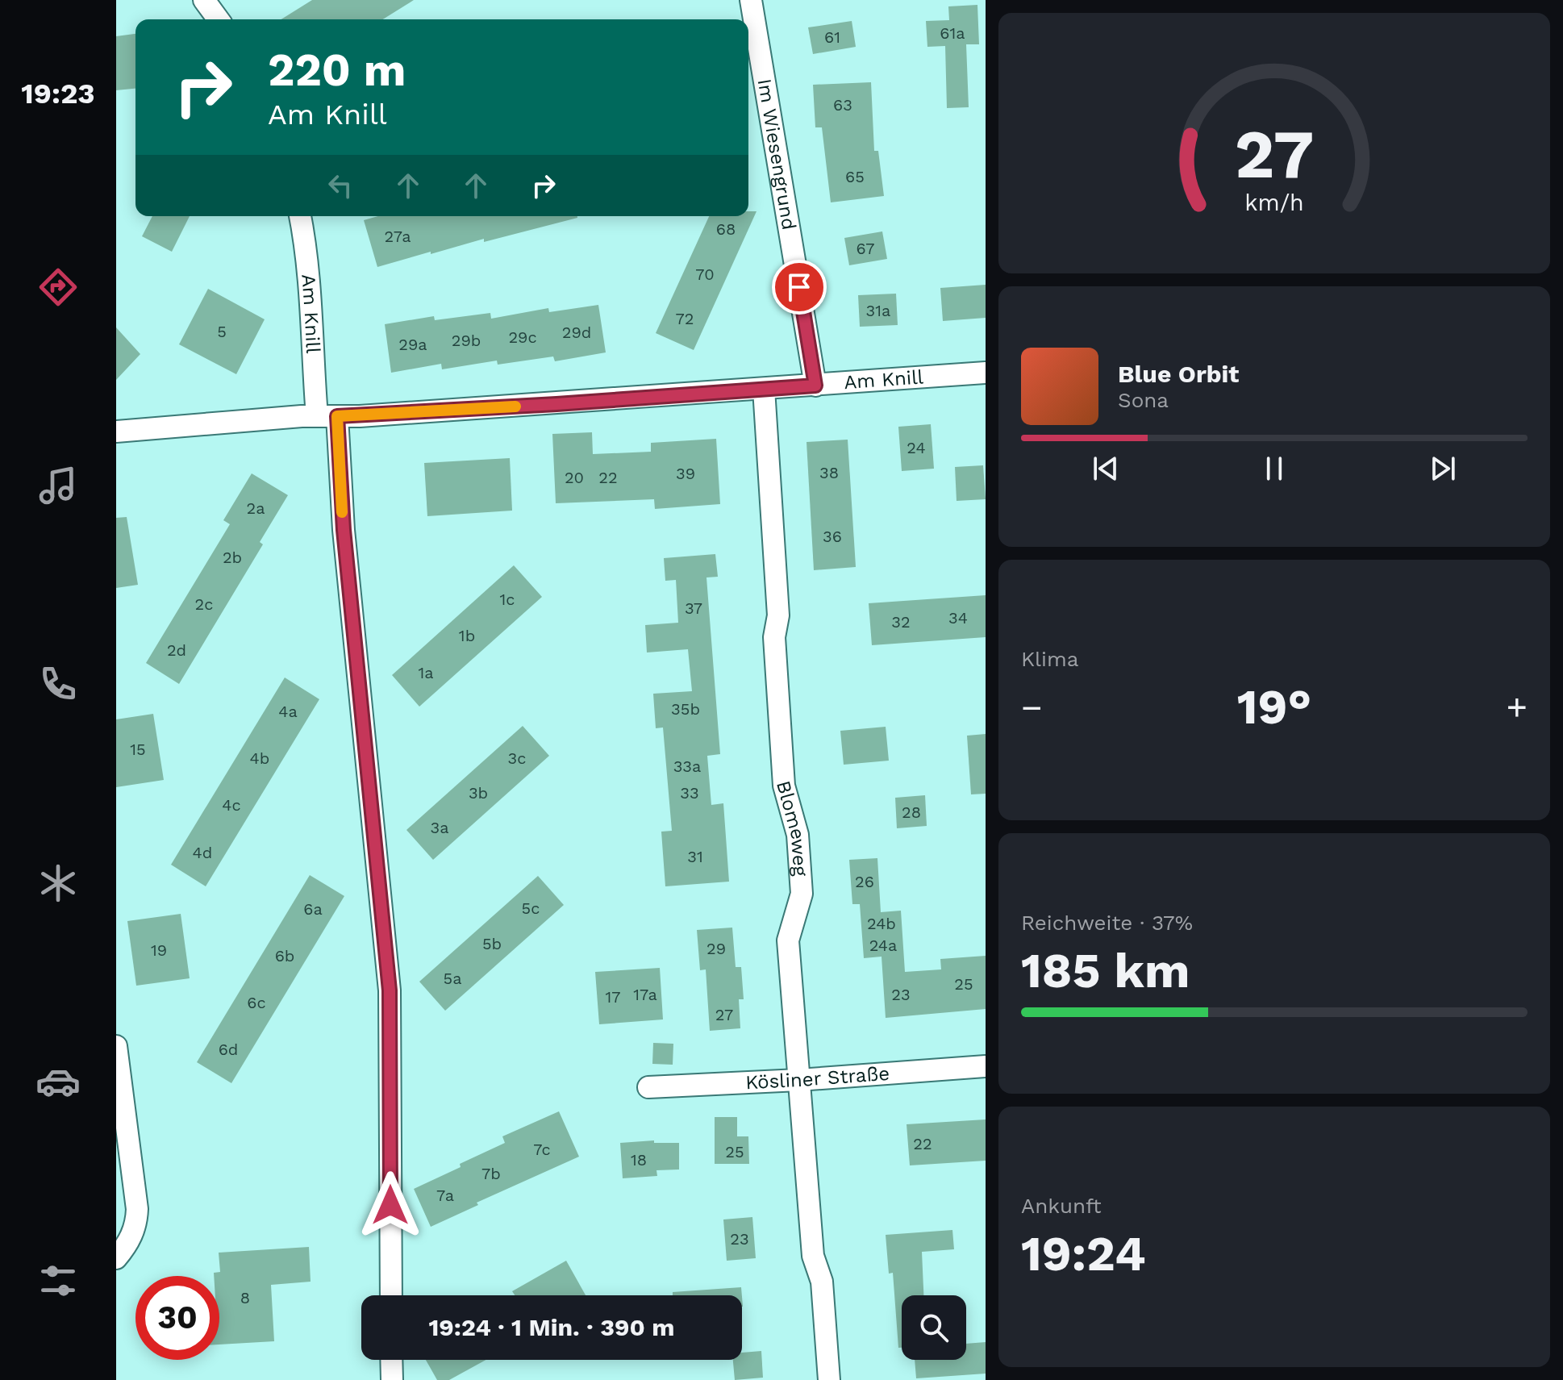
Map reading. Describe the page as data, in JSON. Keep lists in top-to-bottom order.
{
  "streets": {
    "street": [
      "Im Wiesengrund",
      "Am Knill",
      "Blomeweg",
      "Kösliner Straße"
    ]
  },
  "crossings": [
    ["Im Wiesengrund", "Am Knill"],
    ["Am Knill", "Blomeweg"],
    ["Blomeweg", "Kösliner Straße"]
  ],
  "house_numbers": [
    "61a",
    "61",
    "63",
    "65",
    "68",
    "27a",
    "67",
    "70",
    "31a",
    "72",
    "5",
    "29d",
    "29c",
    "29b",
    "29a",
    "24",
    "38",
    "39",
    "20",
    "22",
    "2a",
    "36",
    "2b",
    "1c",
    "2c",
    "37",
    "34",
    "32",
    "1b",
    "2d",
    "1a",
    "35b",
    "4a",
    "15",
    "4b",
    "3c",
    "33a",
    "3b",
    "33",
    "4c",
    "28",
    "3a",
    "4d",
    "31",
    "26",
    "5c",
    "6a",
    "24b",
    "5b",
    "24a",
    "29",
    "19",
    "6b",
    "5a",
    "25",
    "17a",
    "23",
    "17",
    "6c",
    "27",
    "6d",
    "22",
    "7c",
    "25",
    "18",
    "7b",
    "7a",
    "23",
    "8"
  ],
  "page": {
    "tabs": "19:23",
    "turn": ["220 m", "Am Knill"],
    "song": ["Blue Orbit", "Sona"],
    "tile": [
      "Klima",
      ["Reichweite · 37%", "185 km"],
      ["Ankunft", "19:24"]
    ],
    "heat": ["−", "19°", "+"],
    "limit": "30",
    "trip": "19:24 · 1 Min. · 390 m",
    "gauge": ["27", "km/h"]
  }
}
